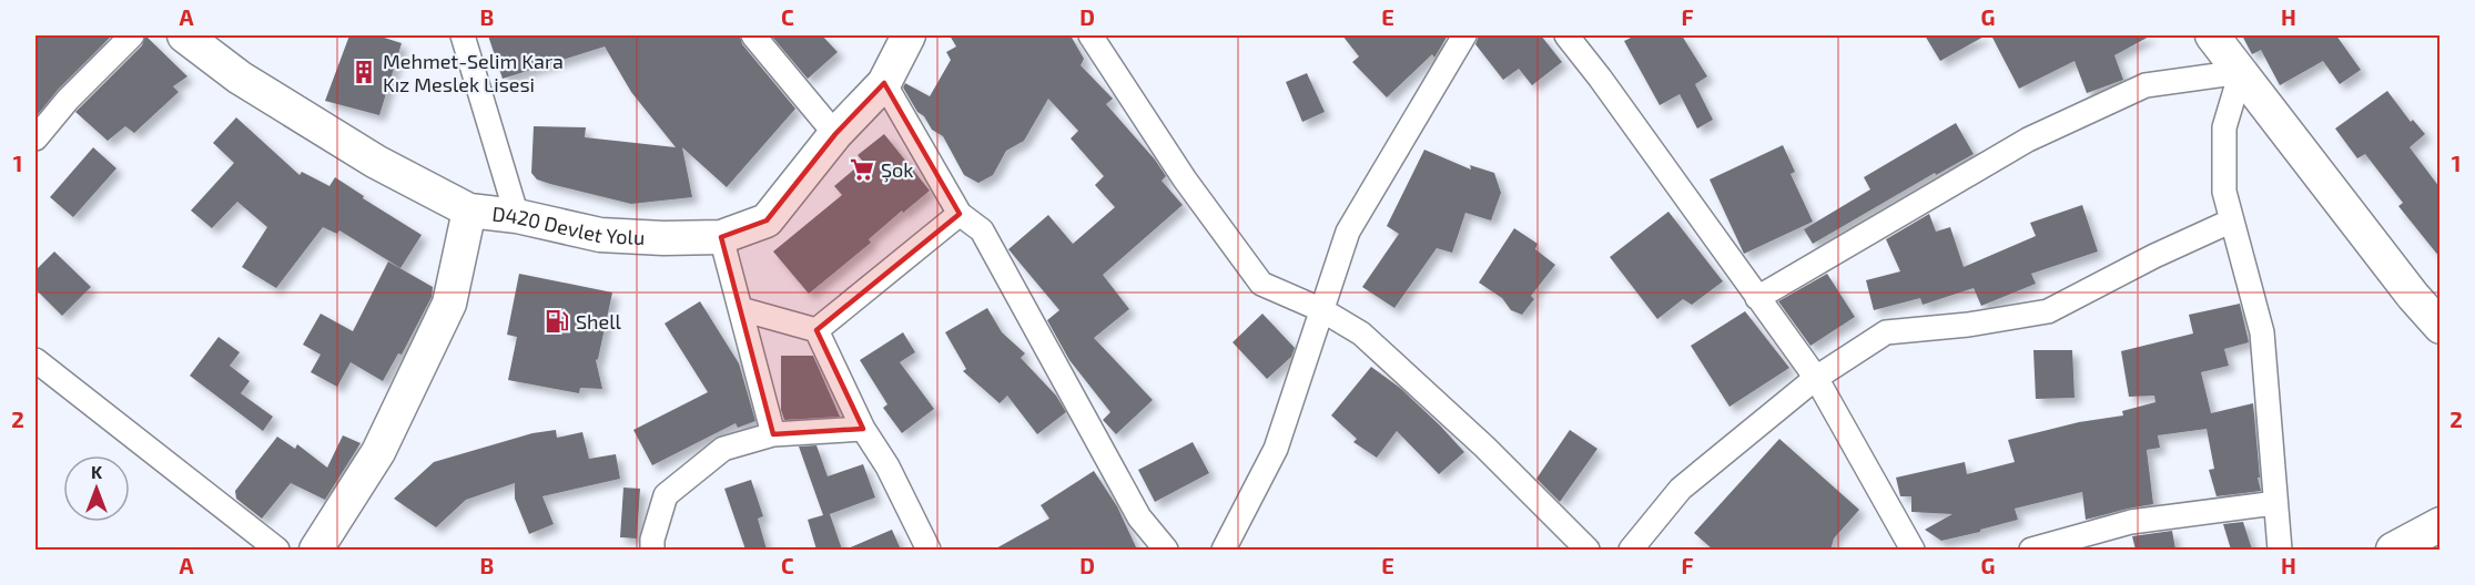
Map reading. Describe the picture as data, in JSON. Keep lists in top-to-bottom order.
{
  "streets": {
    "street": ["D420 Devlet Yolu"]
  },
  "places": {
    "building": ["Mehmet-Selim Kara Kız Meslek Lisesi"],
    "supermarket": ["Şok"],
    "fuel station": ["Shell"]
  },
  "north": "top",
  "grid": {
    "columns": [
      "A",
      "B",
      "C",
      "D",
      "E",
      "F",
      "G",
      "H"
    ],
    "rows": ["1", "2"]
  }
}
